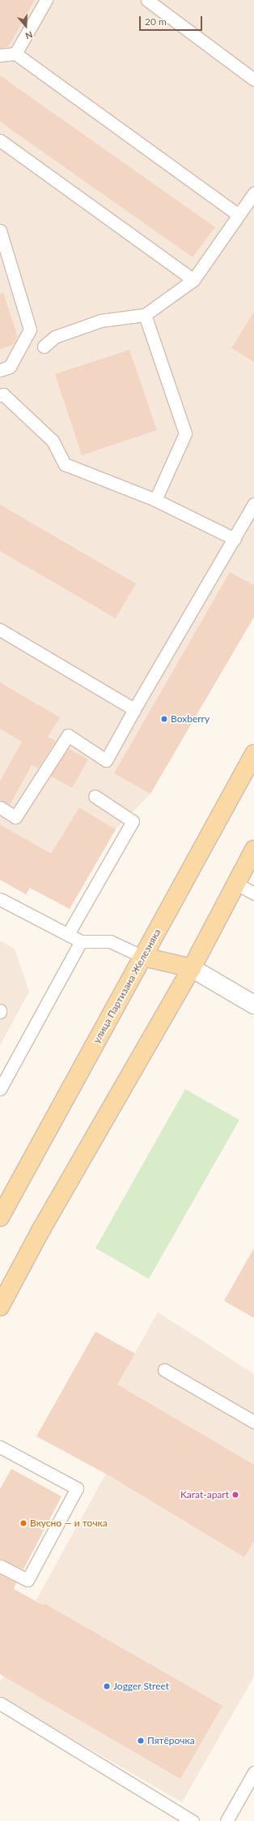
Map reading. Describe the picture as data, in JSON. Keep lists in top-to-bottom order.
{
  "streets": {
    "main road": ["улица Партизана Железняка"]
  },
  "places": [
    "Boxberry",
    "Karat-apart",
    "Вкусно — и точка",
    "Jogger Street",
    "Пятёрочка"
  ],
  "scale_bar": "20 m",
  "north": "bottom"
}
